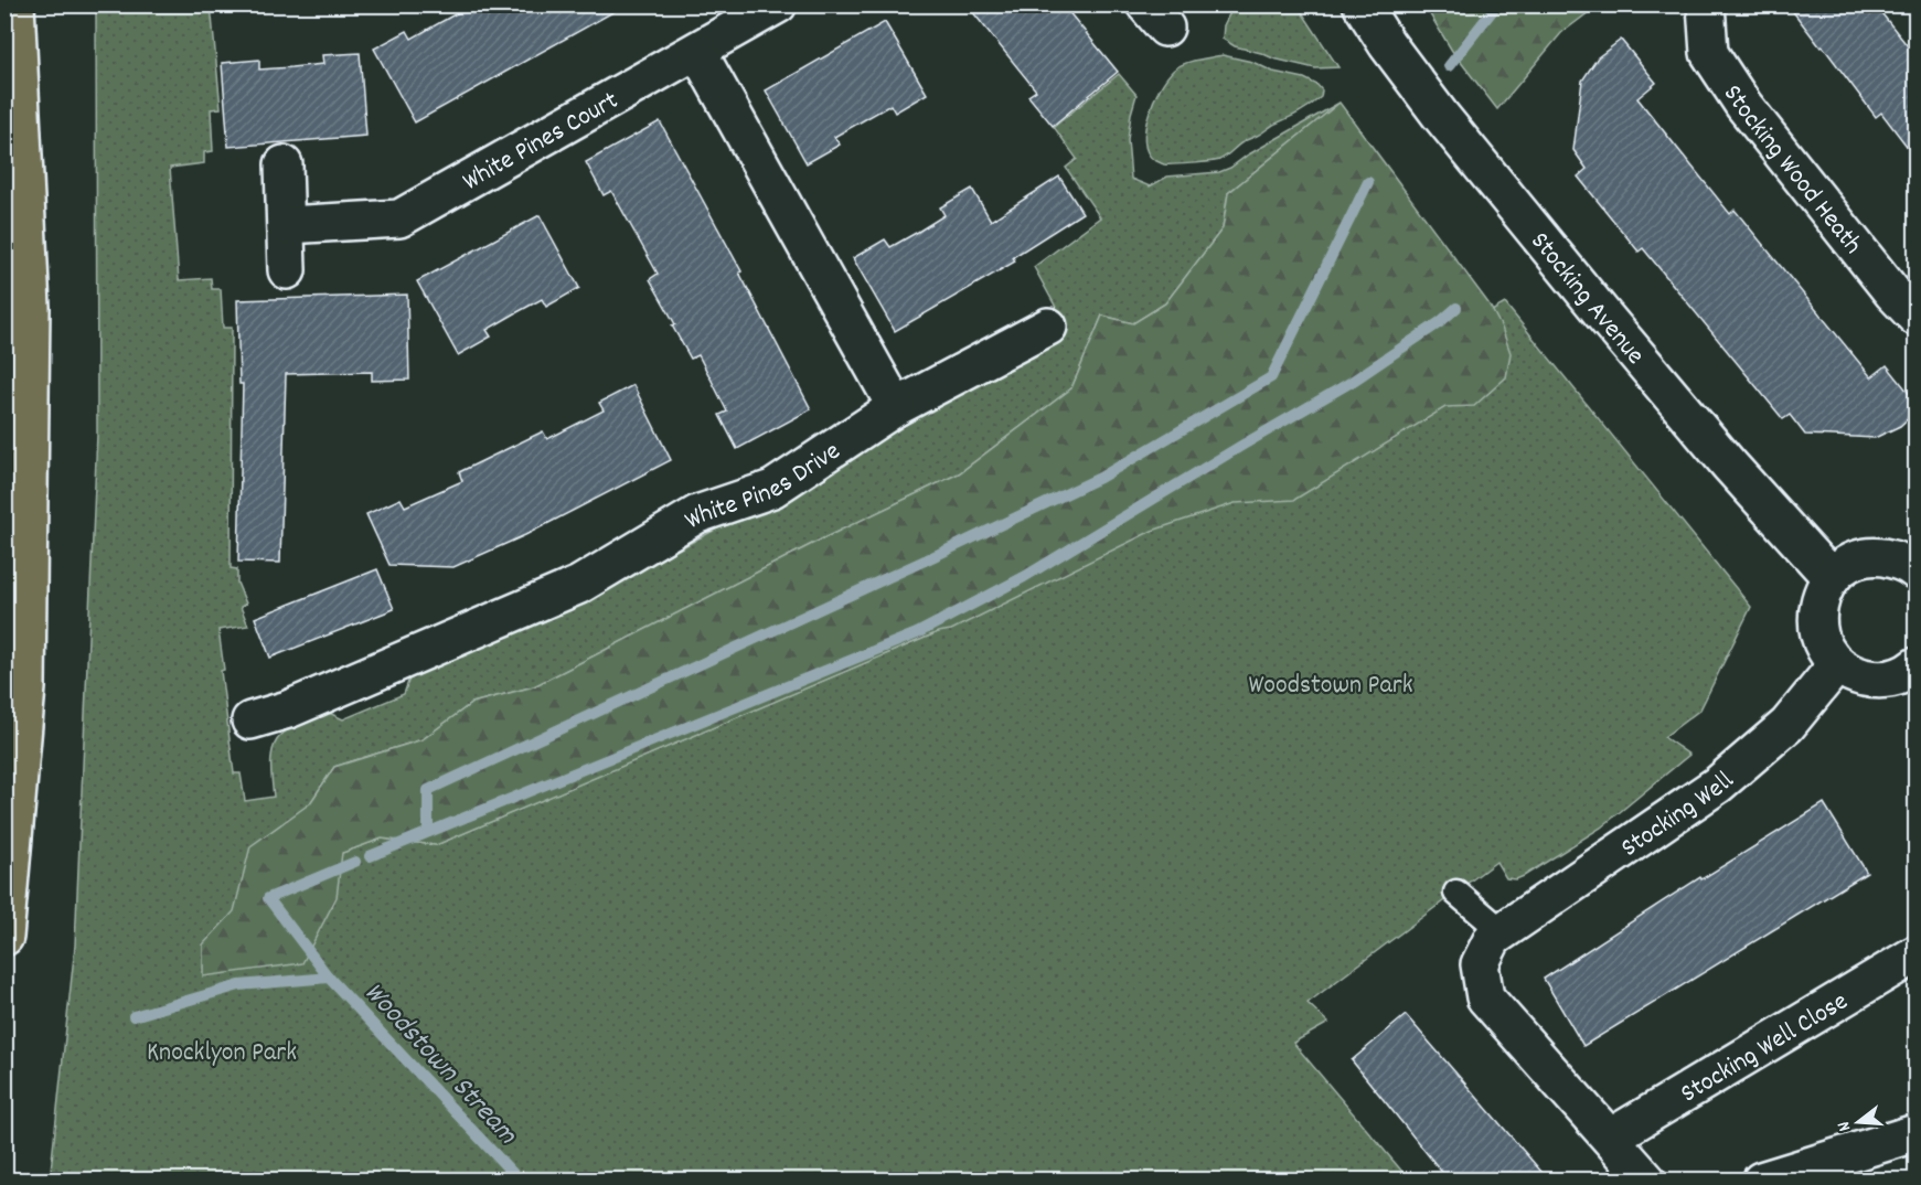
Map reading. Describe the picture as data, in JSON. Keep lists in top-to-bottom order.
{
  "streets": {
    "street": [
      "White Pines Court",
      "Stocking Wood Heath",
      "Stocking Avenue",
      "White Pines Drive",
      "Stocking Well",
      "Stocking Well Close"
    ]
  },
  "water": ["Woodstown Stream"],
  "parks": ["Woodstown Park", "Knocklyon Park"],
  "north": "left"
}
